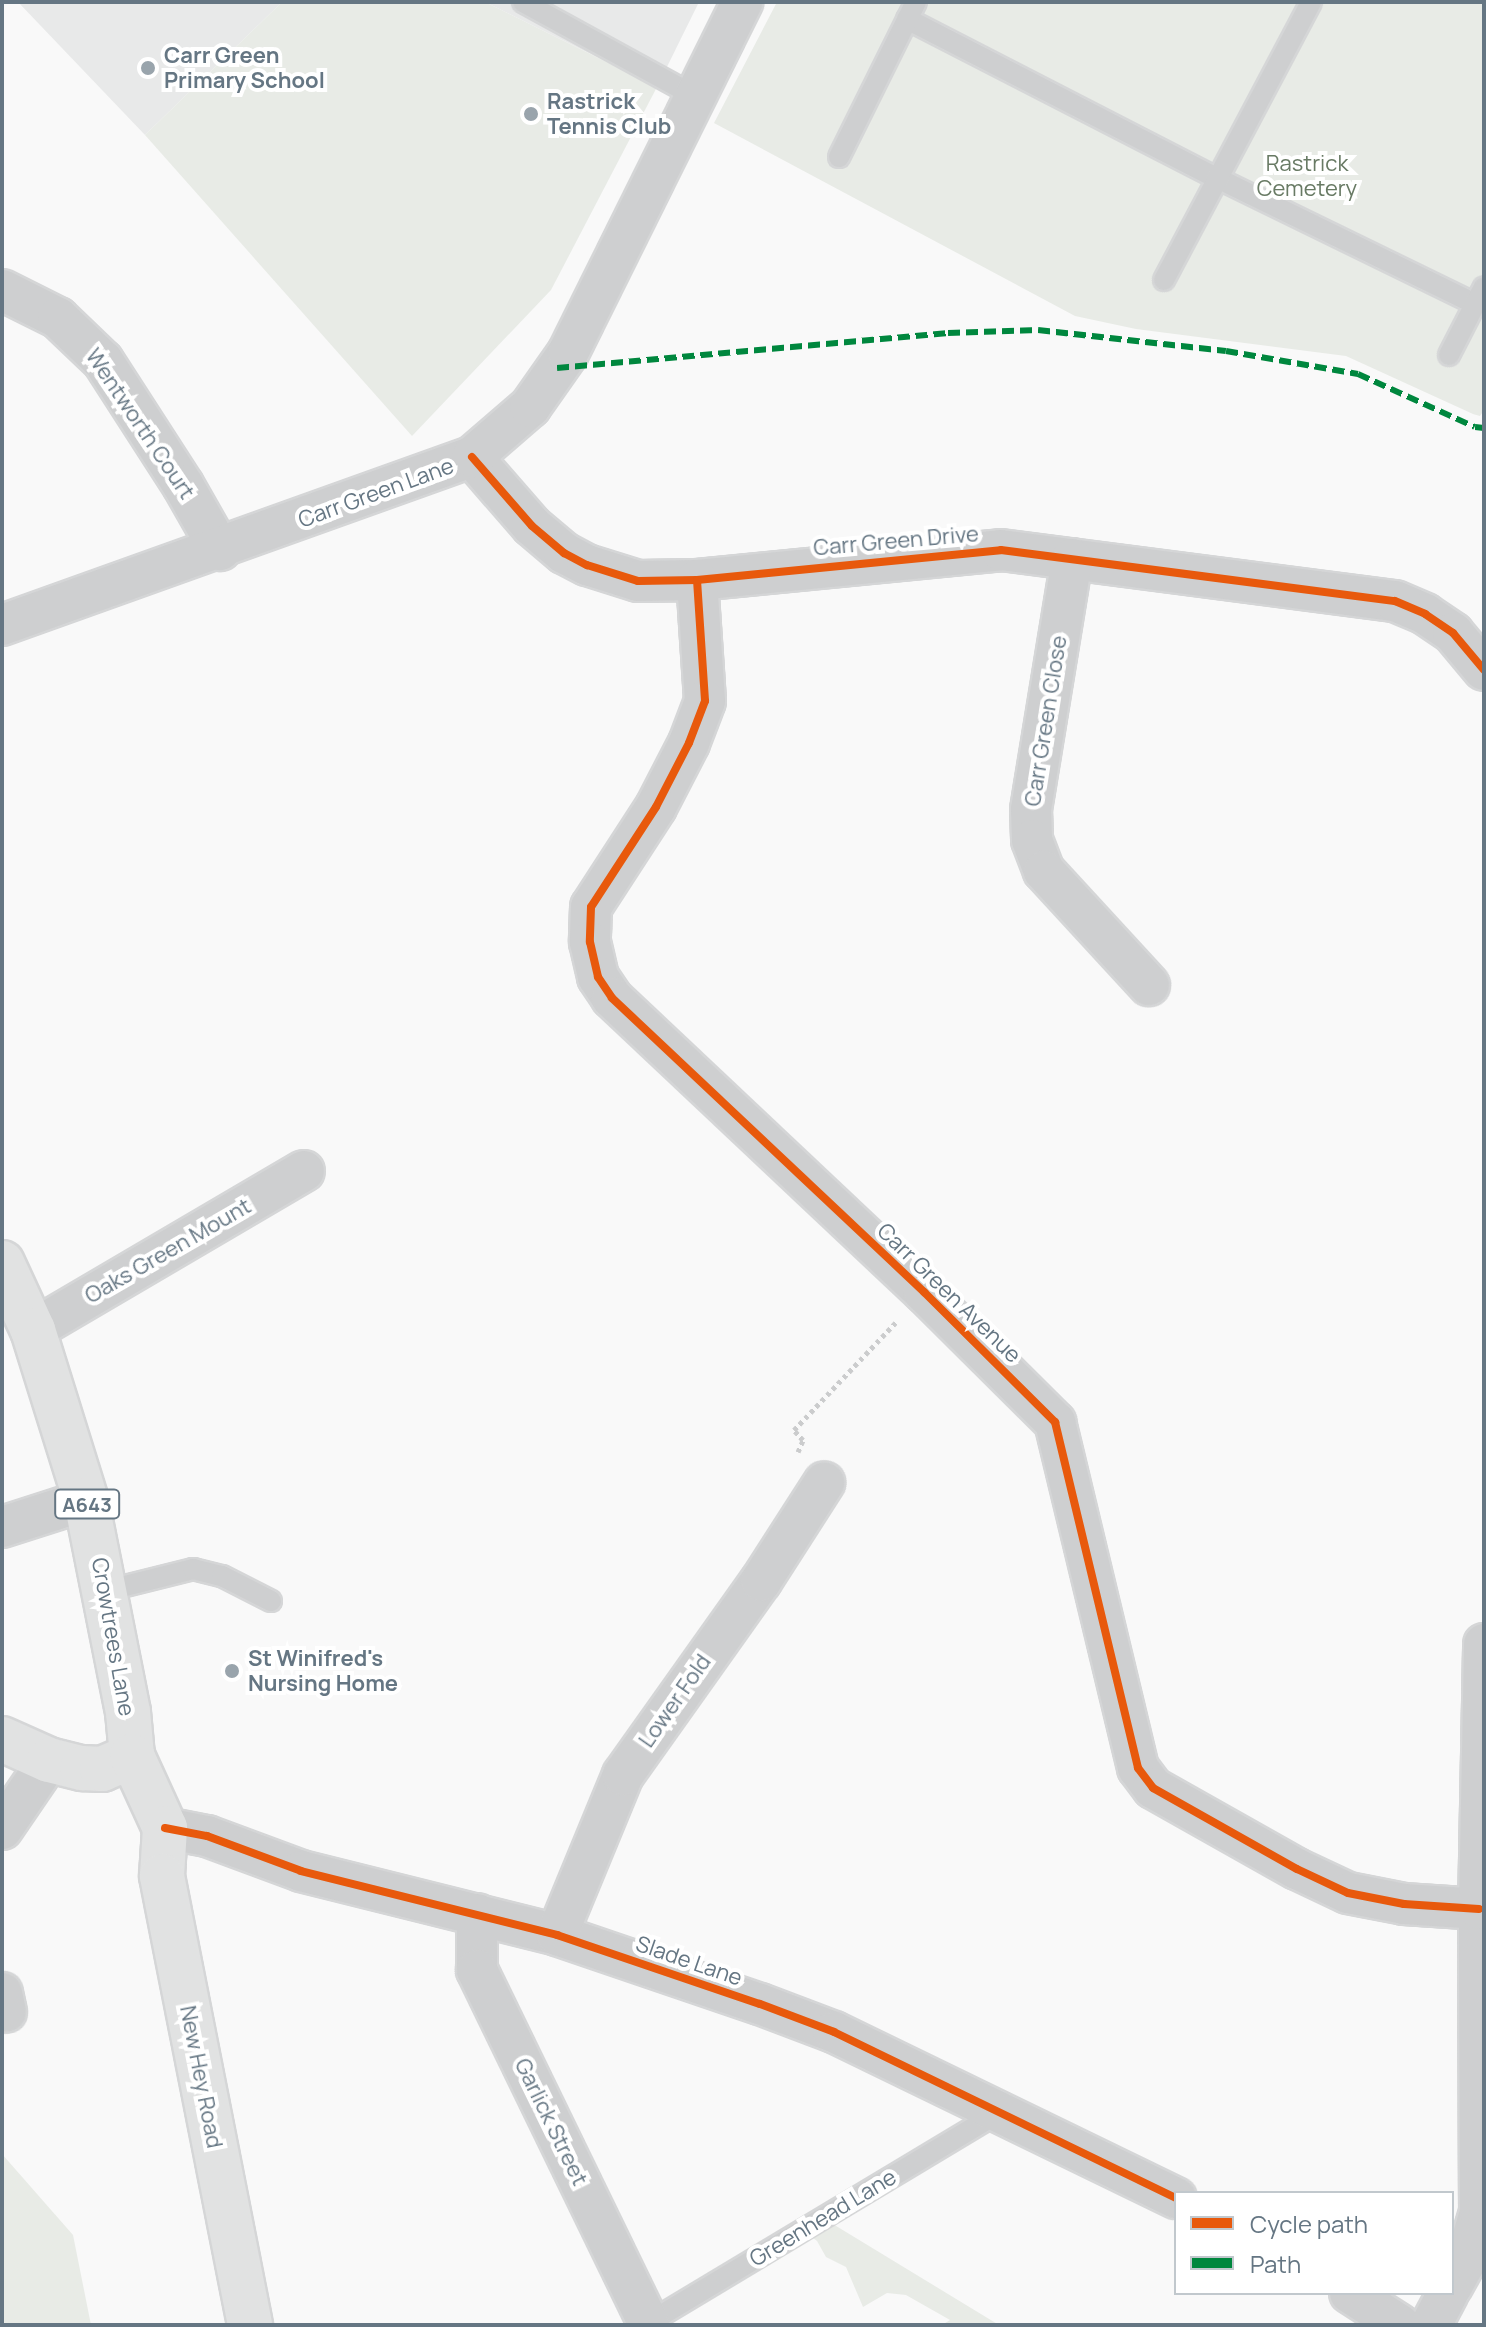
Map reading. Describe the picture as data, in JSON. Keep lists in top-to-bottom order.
{
  "streets": {
    "main road": ["A643", "Crowtrees Lane", "New Hey Road"],
    "street": [
      "Wentworth Court",
      "Carr Green Lane",
      "Carr Green Drive",
      "Carr Green Close",
      "Oaks Green Mount",
      "Carr Green Avenue",
      "Lower Fold",
      "Slade Lane",
      "Garlick Street"
    ],
    "lane": ["Greenhead Lane"]
  },
  "crossings": [
    ["Wentworth Court", "Carr Green Lane"],
    ["Carr Green Lane", "Carr Green Drive"],
    ["Carr Green Drive", "Carr Green Close"],
    ["Carr Green Drive", "Carr Green Avenue"],
    ["Oaks Green Mount", "Crowtrees Lane"],
    ["Crowtrees Lane", "Slade Lane"],
    ["Crowtrees Lane", "New Hey Road"],
    ["Lower Fold", "Slade Lane"],
    ["Slade Lane", "New Hey Road"],
    ["Slade Lane", "Garlick Street"],
    ["Slade Lane", "Greenhead Lane"],
    ["Garlick Street", "Greenhead Lane"]
  ],
  "parks": ["Rastrick Cemetery"],
  "places": ["Carr Green Primary School", "Rastrick Tennis Club", "St Winifred's Nursing Home"],
  "legend": ["Cycle path", "Path"]
}
